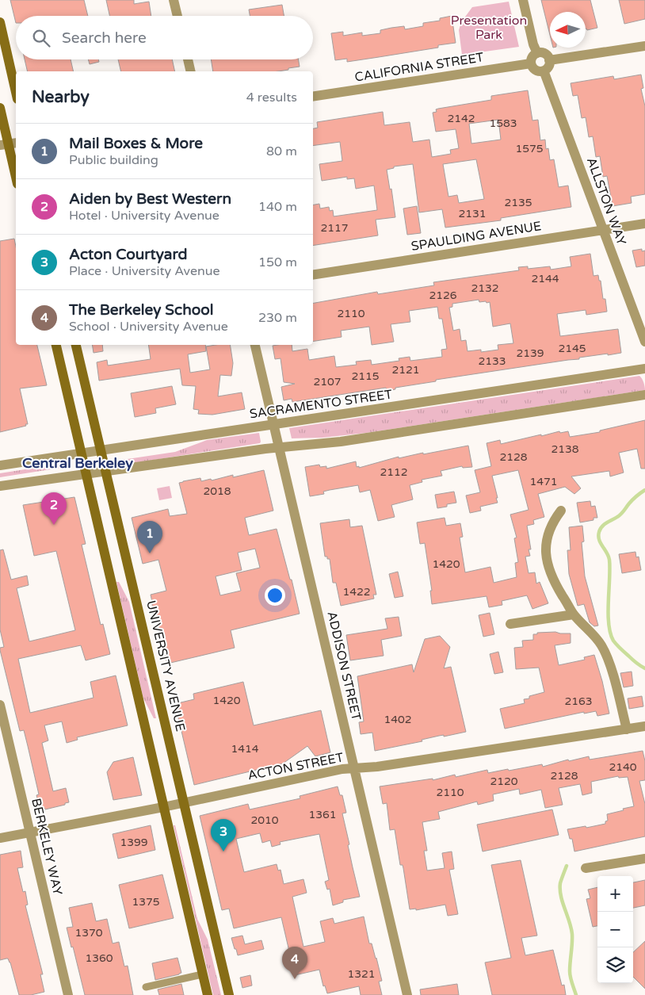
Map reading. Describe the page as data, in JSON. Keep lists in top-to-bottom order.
{
  "streets": {
    "main road": ["UNIVERSITY AVENUE"],
    "street": [
      "CALIFORNIA STREET",
      "ALLSTON WAY",
      "SPAULDING AVENUE",
      "SACRAMENTO STREET",
      "ADDISON STREET",
      "ACTON STREET",
      "BERKELEY WAY"
    ]
  },
  "crossings": [
    ["CALIFORNIA STREET", "ALLSTON WAY"],
    ["ALLSTON WAY", "SPAULDING AVENUE"],
    ["SACRAMENTO STREET", "UNIVERSITY AVENUE"],
    ["SACRAMENTO STREET", "ADDISON STREET"],
    ["UNIVERSITY AVENUE", "ACTON STREET"],
    ["ADDISON STREET", "ACTON STREET"],
    ["ACTON STREET", "BERKELEY WAY"]
  ],
  "districts": ["Central Berkeley"],
  "parks": ["Presentation Park"],
  "house_numbers": [
    "2142",
    "1583",
    "1575",
    "2135",
    "2131",
    "2117",
    "2144",
    "2132",
    "2126",
    "2110",
    "2145",
    "2139",
    "2133",
    "2121",
    "2115",
    "2107",
    "2138",
    "2128",
    "2112",
    "1471",
    "2018",
    "1420",
    "1422",
    "1420",
    "2163",
    "1402",
    "1414",
    "2140",
    "2128",
    "2120",
    "2110",
    "1361",
    "2010",
    "1399",
    "1375",
    "1370",
    "1360",
    "1321"
  ],
  "north": "left",
  "page": {
    "search": "Search here",
    "heading": ["Nearby", "4 results"],
    "list": [
      {
        "mark": "1",
        "name": "Mail Boxes & More",
        "note": "Public building",
        "value": "80 m"
      },
      {
        "mark": "2",
        "name": "Aiden by Best Western",
        "note": "Hotel · University Avenue",
        "value": "140 m"
      },
      {
        "mark": "3",
        "name": "Acton Courtyard",
        "note": "Place · University Avenue",
        "value": "150 m"
      },
      {
        "mark": "4",
        "name": "The Berkeley School",
        "note": "School · University Avenue",
        "value": "230 m"
      }
    ],
    "pins": [
      "2",
      "1",
      "3",
      "4"
    ],
    "map_buttons": ["+", "−"]
  }
}
